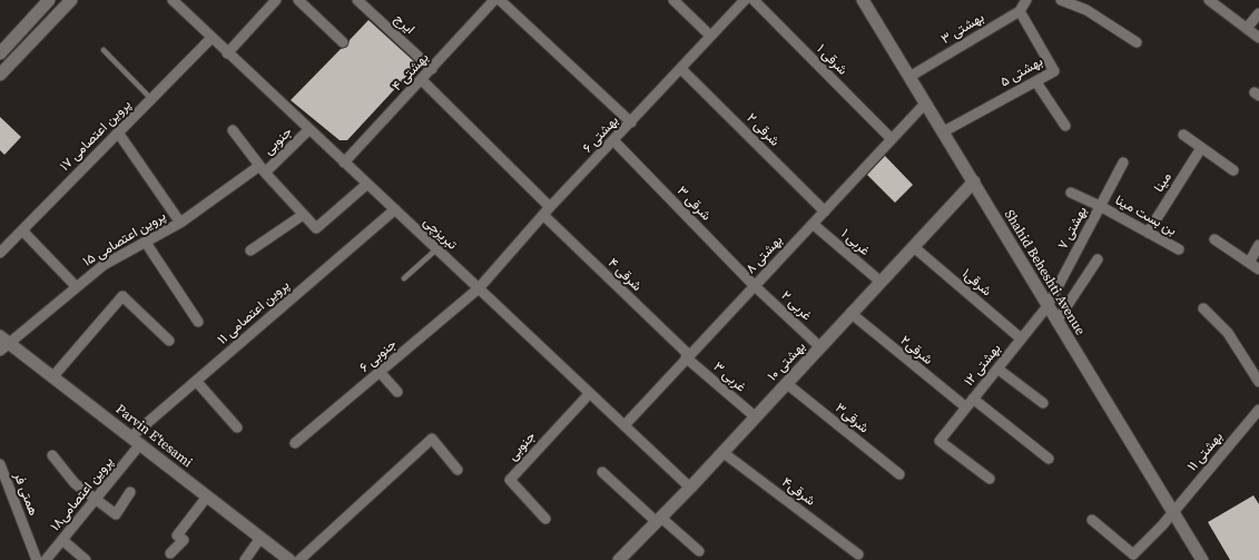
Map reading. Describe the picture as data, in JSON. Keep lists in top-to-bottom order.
{
  "streets": {
    "street": [
      "ایرج",
      "بهشتی ۳",
      "شرقی ۱",
      "بهشتی ۴",
      "بهشتی ۵",
      "شرقی ۲",
      "بهشتی ۶",
      "پروین اعتصامی ۱۷",
      "جنوبی",
      "مینا",
      "شرقی ۳",
      "بن بست مینا",
      "بهشتی ۷",
      "تبریزچی",
      "پروین اعتصامی ۱۵",
      "غربی ۱",
      "بهشتی ۸",
      "Shahid Beheshti Avenue",
      "شرقی ۴",
      "شرقی۱",
      "غربی ۲",
      "پروین اعتصامی ۱۱",
      "شرقی۲",
      "جنوبی ۶",
      "بهشتی ۱۰",
      "بهشتی ۱۲",
      "غربی ۳",
      "شرقی۳",
      "Parvin E'tesami",
      "بهشتی ۱۱",
      "شرقی۴",
      "همتی فر",
      "پروین اعتصامی۱۸"
    ]
  },
  "crossings": [
    ["ایرج", "بهشتی ۴"],
    ["بهشتی ۳", "بهشتی ۵"],
    ["بهشتی ۳", "Shahid Beheshti Avenue"],
    ["شرقی ۱", "بهشتی ۸"],
    ["بهشتی ۴", "تبریزچی"],
    ["بهشتی ۵", "Shahid Beheshti Avenue"],
    ["شرقی ۲", "بهشتی ۶"],
    ["شرقی ۲", "بهشتی ۸"],
    ["بهشتی ۶", "شرقی ۳"],
    ["بهشتی ۶", "تبریزچی"],
    ["بهشتی ۶", "شرقی ۴"],
    ["بهشتی ۶", "جنوبی ۶"],
    ["پروین اعتصامی ۱۷", "تبریزچی"],
    ["جنوبی", "تبریزچی"],
    ["جنوبی", "پروین اعتصامی ۱۵"],
    ["مینا", "بن بست مینا"],
    ["شرقی ۳", "بهشتی ۸"],
    ["شرقی ۳", "غربی ۲"],
    ["بن بست مینا", "بهشتی ۷"],
    ["بهشتی ۷", "Shahid Beheshti Avenue"],
    ["بهشتی ۷", "بهشتی ۱۲"],
    ["تبریزچی", "بهشتی ۸"],
    ["تبریزچی", "پروین اعتصامی ۱۱"],
    ["تبریزچی", "جنوبی ۶"],
    ["تبریزچی", "بهشتی ۱۰"],
    ["پروین اعتصامی ۱۵", "Parvin E'tesami"],
    ["غربی ۱", "بهشتی ۸"],
    ["غربی ۱", "بهشتی ۱۰"],
    ["بهشتی ۸", "Shahid Beheshti Avenue"],
    ["بهشتی ۸", "شرقی ۴"],
    ["بهشتی ۸", "غربی ۲"],
    ["بهشتی ۸", "غربی ۳"],
    ["Shahid Beheshti Avenue", "بهشتی ۱۰"],
    ["Shahid Beheshti Avenue", "بهشتی ۱۲"],
    ["Shahid Beheshti Avenue", "بهشتی ۱۱"],
    ["شرقی ۴", "غربی ۳"],
    ["شرقی۱", "بهشتی ۱۰"],
    ["شرقی۱", "بهشتی ۱۲"],
    ["غربی ۲", "بهشتی ۱۰"],
    ["پروین اعتصامی ۱۱", "Parvin E'tesami"],
    ["پروین اعتصامی ۱۱", "پروین اعتصامی۱۸"],
    ["شرقی۲", "بهشتی ۱۰"],
    ["شرقی۲", "بهشتی ۱۲"],
    ["بهشتی ۱۰", "غربی ۳"],
    ["بهشتی ۱۰", "شرقی۳"],
    ["بهشتی ۱۰", "شرقی۴"],
    ["Parvin E'tesami", "پروین اعتصامی۱۸"]
  ]
}
